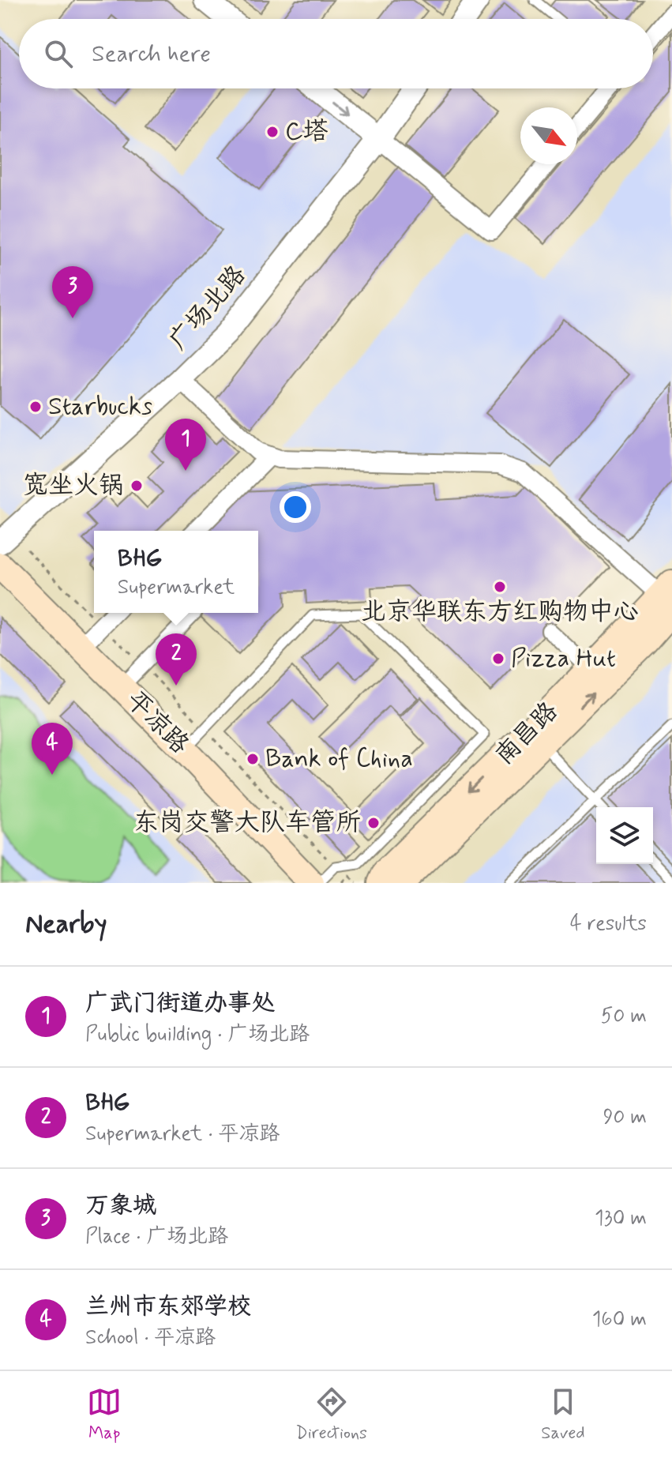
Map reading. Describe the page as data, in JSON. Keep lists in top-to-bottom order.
{
  "streets": {
    "main road": ["平凉路", "南昌路"],
    "street": ["广场北路"]
  },
  "places": [
    "C塔",
    "Starbucks",
    "宽坐火锅",
    "北京华联东方红购物中心",
    "Pizza Hut",
    "Bank of China",
    "东岗交警大队车管所"
  ],
  "north": "bottom right",
  "page": {
    "search": "Search here",
    "pins": [
      "3",
      "1",
      "2",
      "4"
    ],
    "popup": ["BHG", "Supermarket"],
    "heading": ["Nearby", "4 results"],
    "list": [
      {
        "mark": "1",
        "name": "广武门街道办事处",
        "note": "Public building · 广场北路",
        "value": "50 m"
      },
      {
        "mark": "2",
        "name": "BHG",
        "note": "Supermarket · 平凉路",
        "value": "90 m"
      },
      {
        "mark": "3",
        "name": "万象城",
        "note": "Place · 广场北路",
        "value": "130 m"
      },
      {
        "mark": "4",
        "name": "兰州市东郊学校",
        "note": "School · 平凉路",
        "value": "160 m"
      }
    ],
    "nav": ["Map", "Directions", "Saved"]
  }
}
